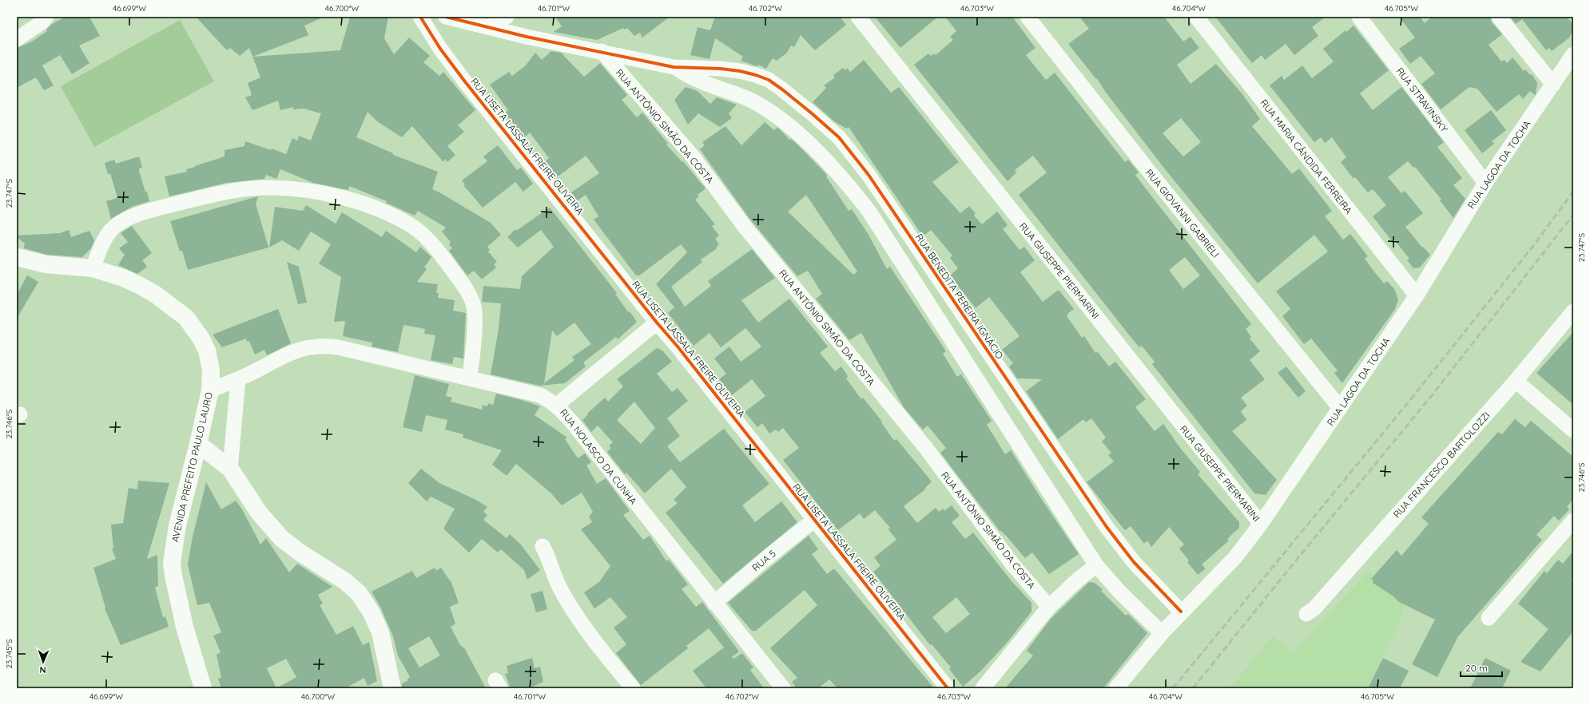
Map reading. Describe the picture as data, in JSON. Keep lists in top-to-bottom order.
{
  "streets": {
    "street": [
      "RUA STRAVINSKY",
      "RUA ANTÔNIO SIMÃO DA COSTA",
      "RUA LISETA LASSALA FREIRE OLIVEIRA",
      "RUA MARIA CÂNDIDA FERREIRA",
      "RUA LAGOA DA TOCHA",
      "RUA GIOVANNI GABRIELI",
      "RUA GIUSEPPE PIERMARINI",
      "RUA BENEDITA PEREIRA IGNÁCIO",
      "RUA NOLASCO DA CUNHA",
      "RUA FRANCESCO BARTOLOZZI",
      "AVENIDA PREFEITO PAULO LAURO",
      "RUA 5"
    ]
  },
  "crossings": [
    ["RUA STRAVINSKY", "RUA LAGOA DA TOCHA"],
    ["RUA LISETA LASSALA FREIRE OLIVEIRA", "RUA 5"],
    ["RUA MARIA CÂNDIDA FERREIRA", "RUA LAGOA DA TOCHA"],
    ["RUA LAGOA DA TOCHA", "RUA GIOVANNI GABRIELI"],
    ["RUA LAGOA DA TOCHA", "RUA GIUSEPPE PIERMARINI"],
    ["RUA LAGOA DA TOCHA", "RUA BENEDITA PEREIRA IGNÁCIO"],
    ["RUA NOLASCO DA CUNHA", "AVENIDA PREFEITO PAULO LAURO"],
    ["RUA NOLASCO DA CUNHA", "RUA 5"]
  ],
  "scale_bar": "20 m",
  "north": "bottom",
  "coordinates": [
    "46.699°W",
    "46.700°W",
    "46.701°W",
    "46.702°W",
    "46.703°W",
    "46.704°W",
    "46.705°W",
    "23.747°S",
    "23.746°S",
    "23.745°S"
  ]
}
